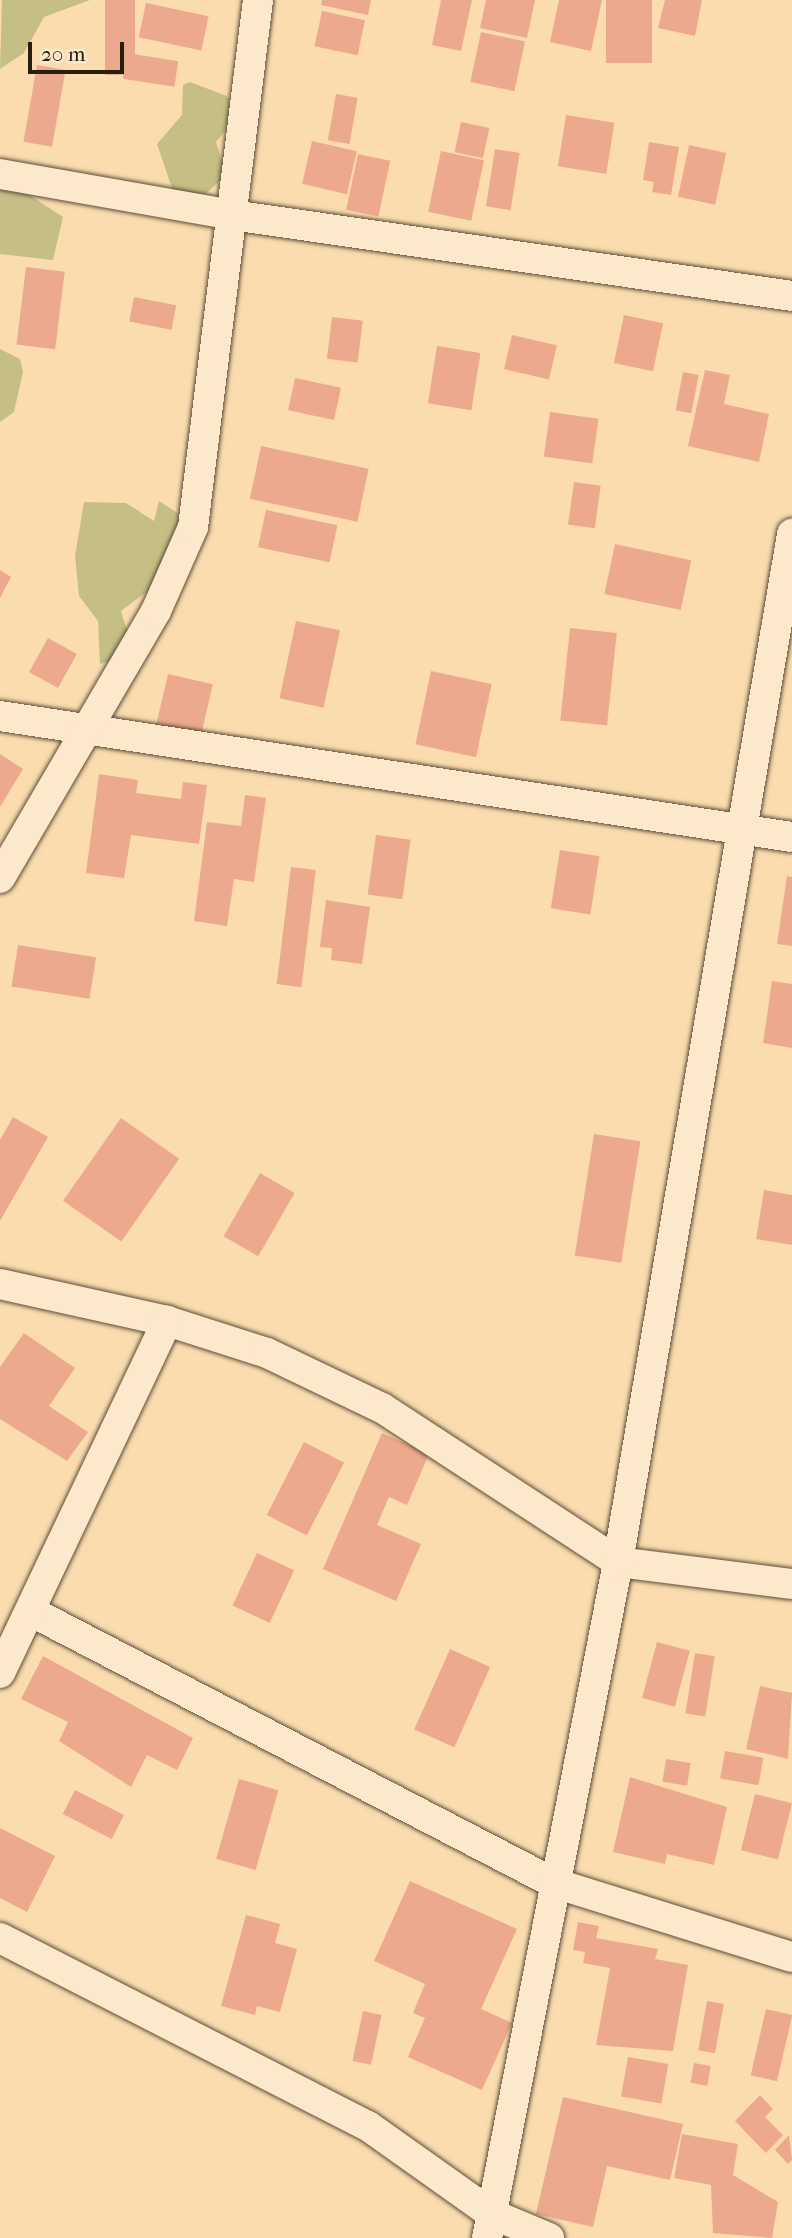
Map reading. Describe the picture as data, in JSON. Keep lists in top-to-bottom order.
{
  "scale_bar": "20 m"
}
